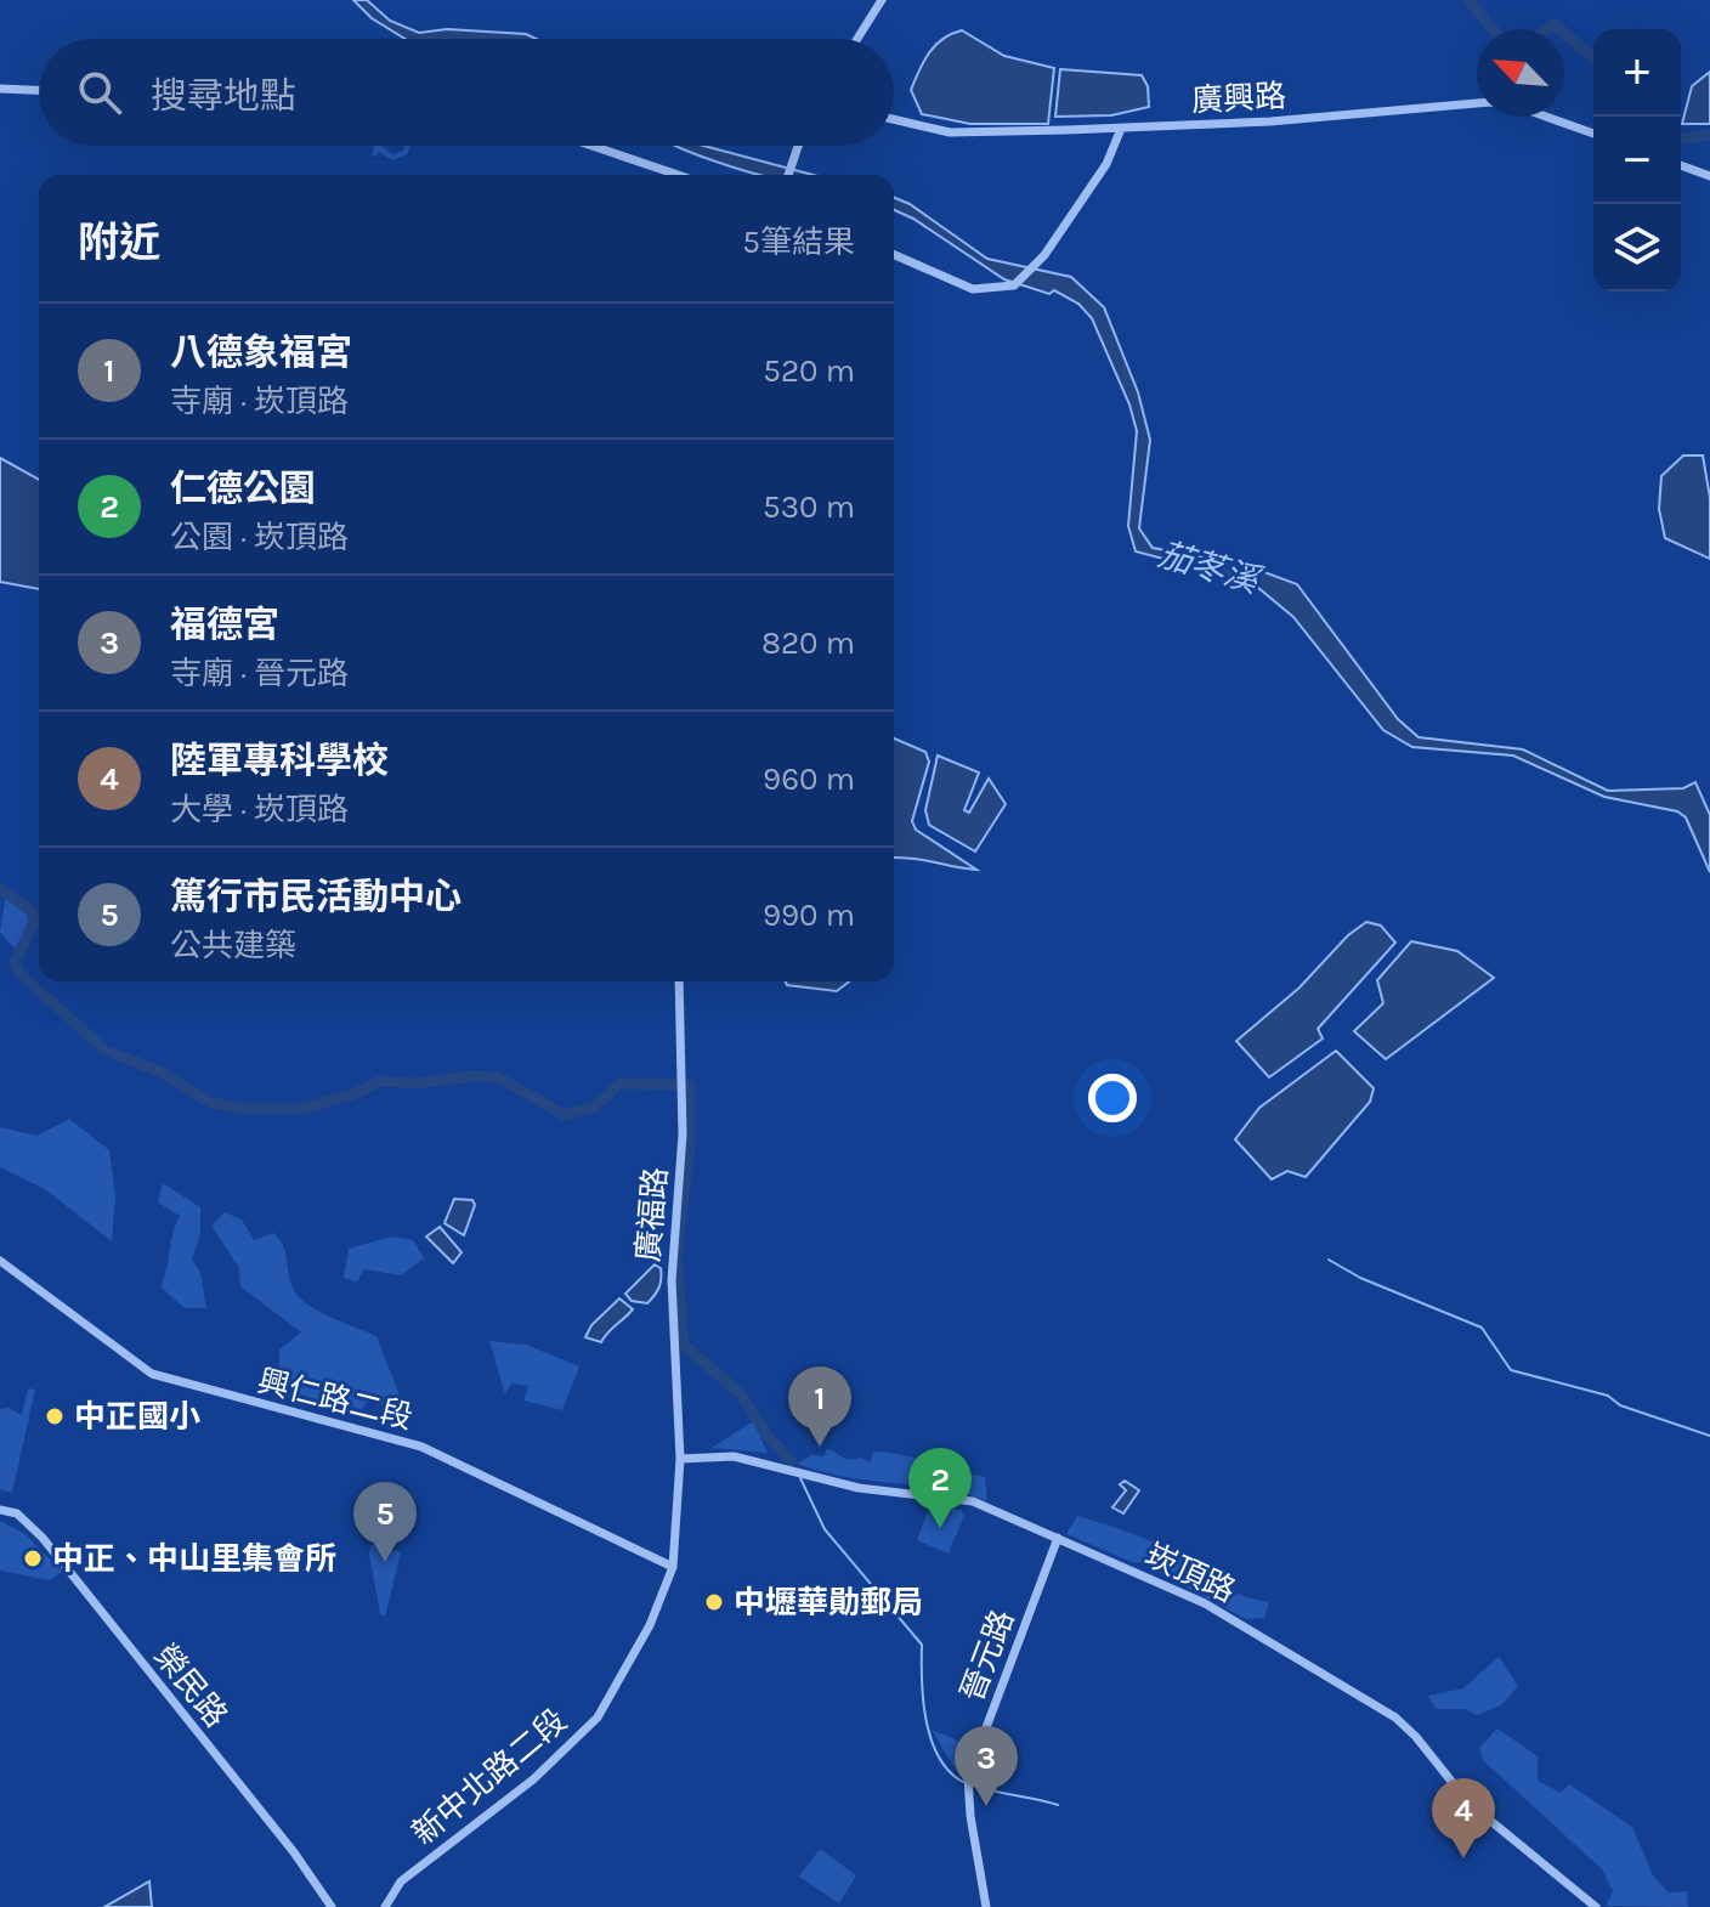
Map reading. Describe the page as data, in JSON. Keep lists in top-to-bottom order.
{
  "streets": {
    "street": [
      "廣興路",
      "廣福路",
      "興仁路二段",
      "崁頂路",
      "晉元路",
      "榮民路",
      "新中北路二段"
    ]
  },
  "crossings": [
    ["廣福路", "崁頂路"],
    ["廣福路", "新中北路二段"],
    ["興仁路二段", "新中北路二段"],
    ["崁頂路", "晉元路"],
    ["崁頂路", "新中北路二段"]
  ],
  "water": ["茄苳溪"],
  "places": ["中正國小", "中正、中山里集會所", "中壢華勛郵局"],
  "north": "top left",
  "page": {
    "map_buttons": ["+", "−"],
    "search": "搜尋地點",
    "heading": ["附近", "5筆結果"],
    "list": [
      {
        "mark": "1",
        "name": "八德象福宮",
        "note": "寺廟 · 崁頂路",
        "value": "520 m"
      },
      {
        "mark": "2",
        "name": "仁德公園",
        "note": "公園 · 崁頂路",
        "value": "530 m"
      },
      {
        "mark": "3",
        "name": "福德宮",
        "note": "寺廟 · 晉元路",
        "value": "820 m"
      },
      {
        "mark": "4",
        "name": "陸軍專科學校",
        "note": "大學 · 崁頂路",
        "value": "960 m"
      },
      {
        "mark": "5",
        "name": "篤行市民活動中心",
        "note": "公共建築",
        "value": "990 m"
      }
    ],
    "pins": [
      "1",
      "2",
      "5",
      "3",
      "4"
    ]
  }
}
